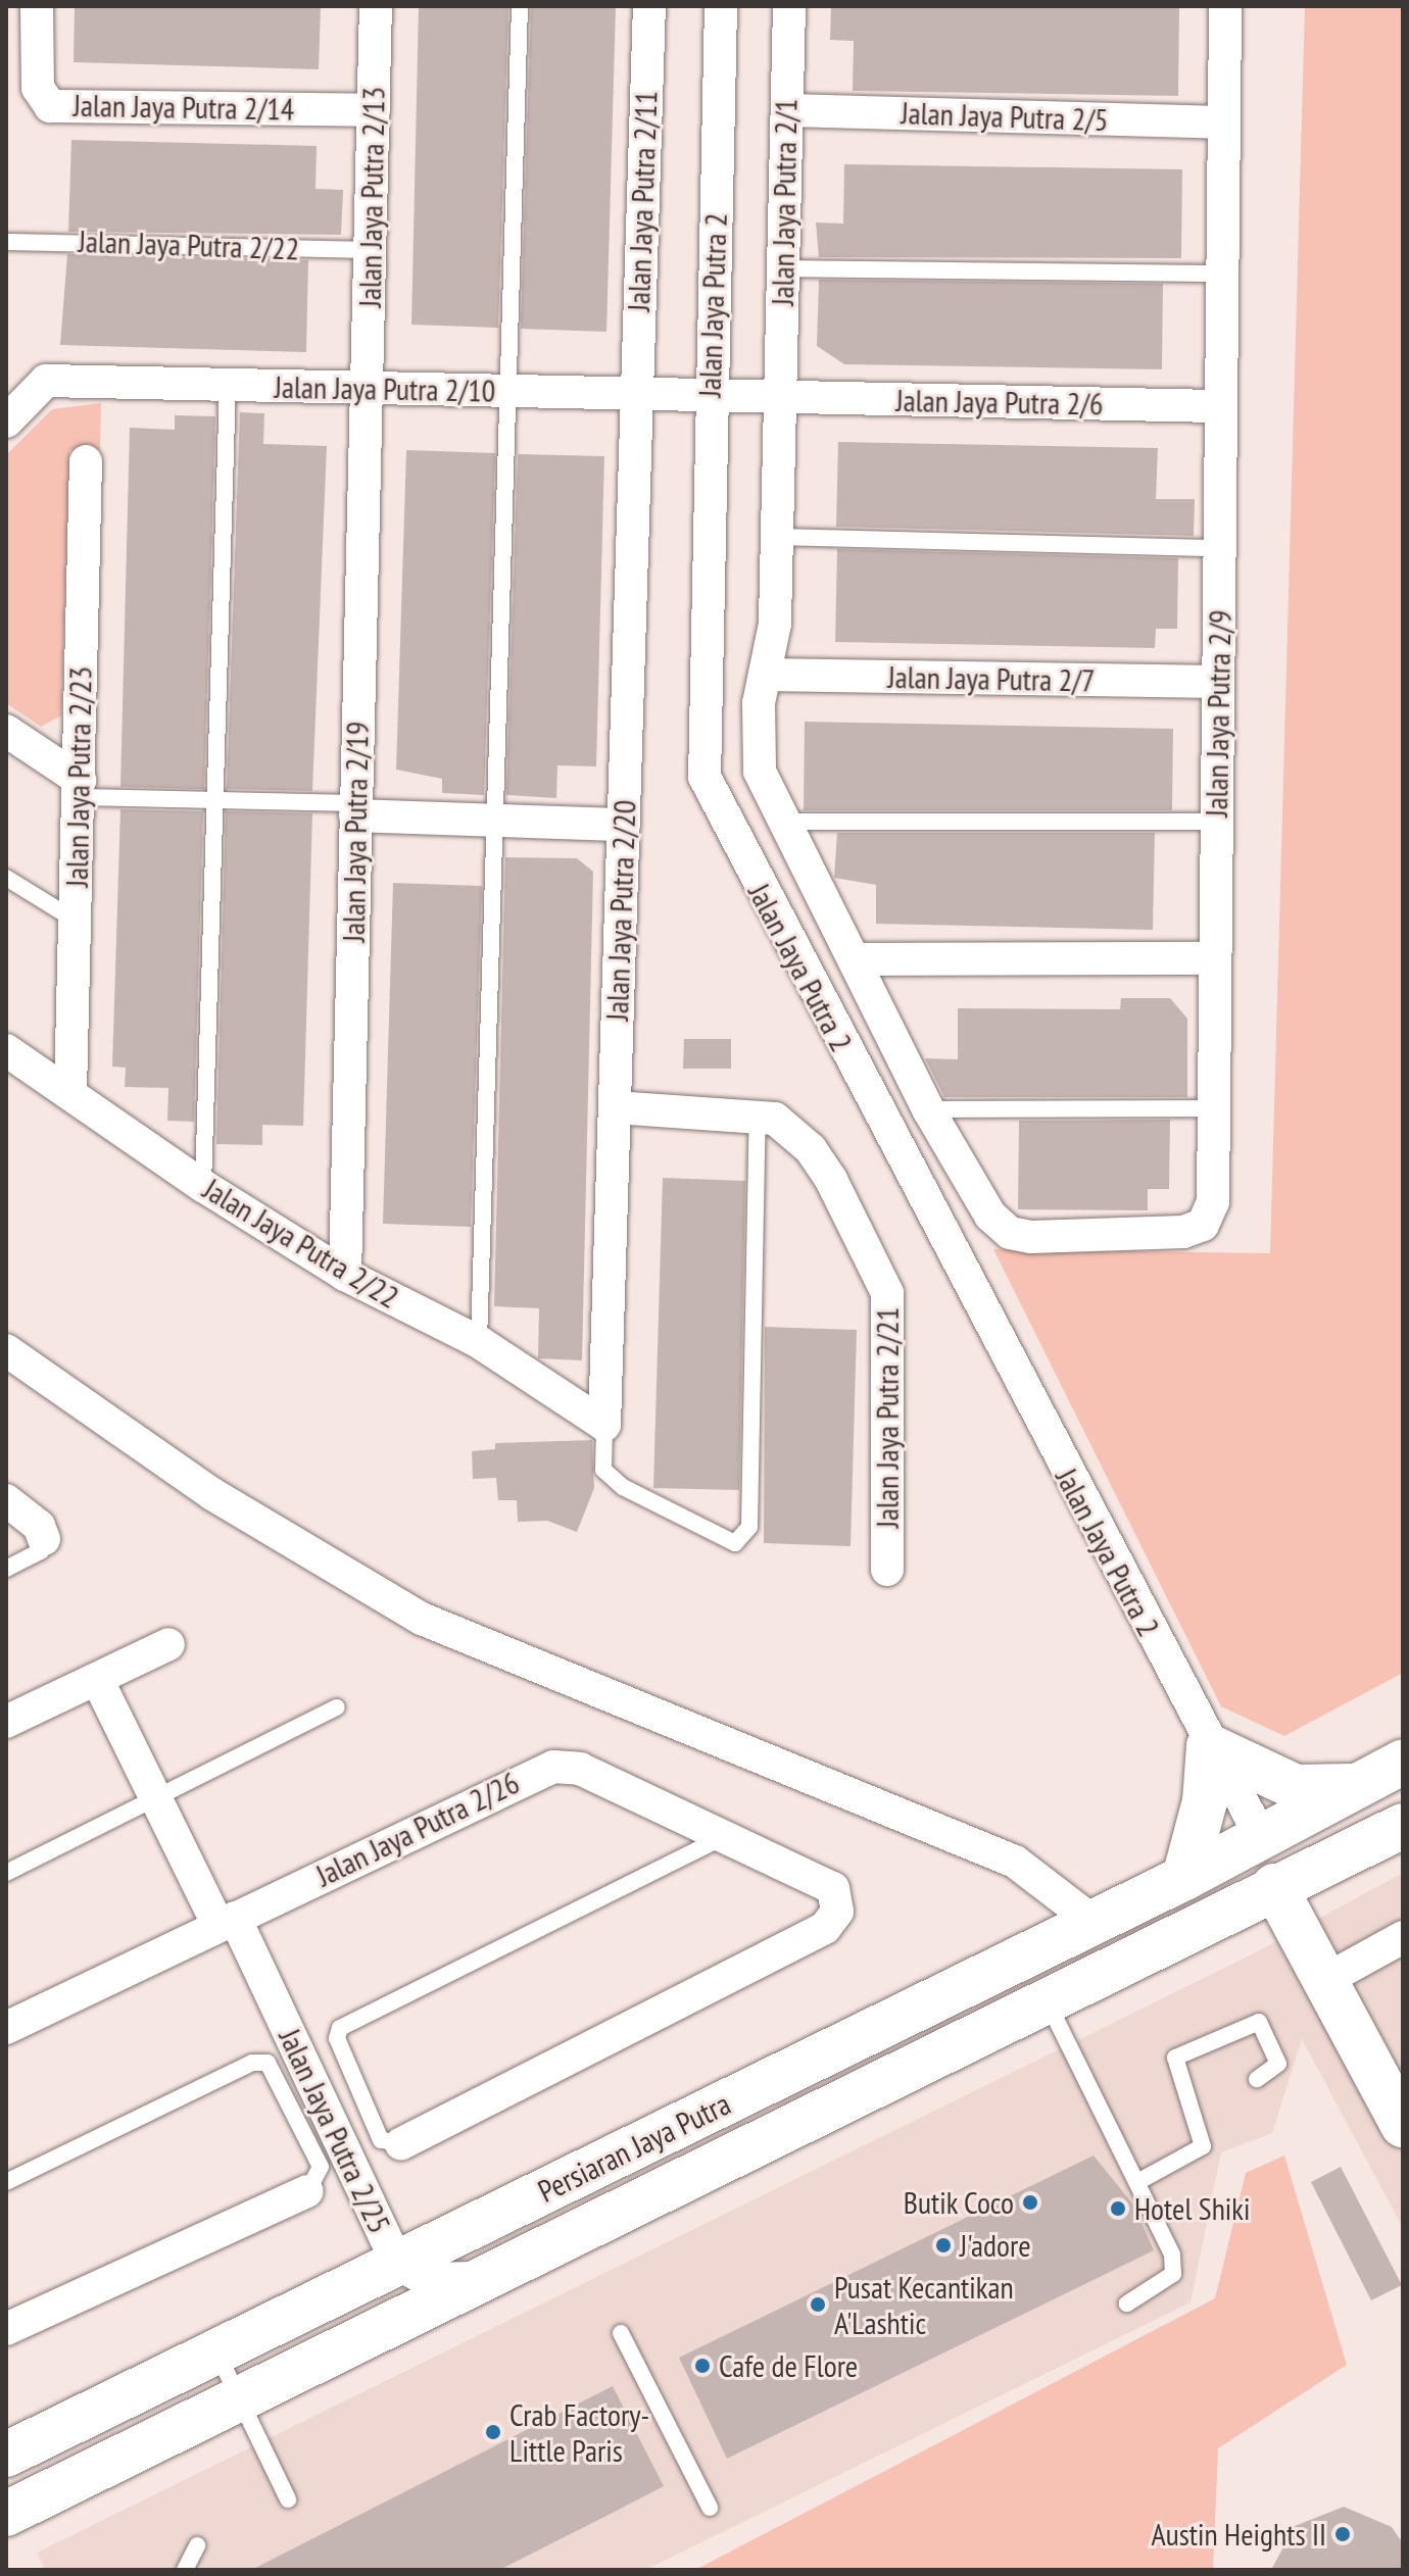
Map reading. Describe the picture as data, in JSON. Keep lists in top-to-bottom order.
{
  "streets": {
    "main road": ["Persiaran Jaya Putra"],
    "street": [
      "Jalan Jaya Putra 2/14",
      "Jalan Jaya Putra 2/5",
      "Jalan Jaya Putra 2/13",
      "Jalan Jaya Putra 2/11",
      "Jalan Jaya Putra 2/1",
      "Jalan Jaya Putra 2/22",
      "Jalan Jaya Putra 2",
      "Jalan Jaya Putra 2/10",
      "Jalan Jaya Putra 2/6",
      "Jalan Jaya Putra 2/7",
      "Jalan Jaya Putra 2/9",
      "Jalan Jaya Putra 2/23",
      "Jalan Jaya Putra 2/19",
      "Jalan Jaya Putra 2/20",
      "Jalan Jaya Putra 2/21",
      "Jalan Jaya Putra 2/26",
      "Jalan Jaya Putra 2/25"
    ]
  },
  "crossings": [
    ["Jalan Jaya Putra 2/14", "Jalan Jaya Putra 2/13"],
    ["Jalan Jaya Putra 2/5", "Jalan Jaya Putra 2/1"],
    ["Jalan Jaya Putra 2/5", "Jalan Jaya Putra 2/9"],
    ["Jalan Jaya Putra 2/13", "Jalan Jaya Putra 2/22"],
    ["Jalan Jaya Putra 2/13", "Jalan Jaya Putra 2/10"],
    ["Jalan Jaya Putra 2/13", "Jalan Jaya Putra 2/19"],
    ["Jalan Jaya Putra 2/11", "Jalan Jaya Putra 2/10"],
    ["Jalan Jaya Putra 2/11", "Jalan Jaya Putra 2/20"],
    ["Jalan Jaya Putra 2/1", "Jalan Jaya Putra 2/10"],
    ["Jalan Jaya Putra 2/1", "Jalan Jaya Putra 2/6"],
    ["Jalan Jaya Putra 2/1", "Jalan Jaya Putra 2/7"],
    ["Jalan Jaya Putra 2/1", "Jalan Jaya Putra 2/9"],
    ["Jalan Jaya Putra 2/22", "Jalan Jaya Putra 2/23"],
    ["Jalan Jaya Putra 2/22", "Jalan Jaya Putra 2/19"],
    ["Jalan Jaya Putra 2/22", "Jalan Jaya Putra 2/20"],
    ["Jalan Jaya Putra 2", "Jalan Jaya Putra 2/10"],
    ["Jalan Jaya Putra 2", "Persiaran Jaya Putra"],
    ["Jalan Jaya Putra 2/10", "Jalan Jaya Putra 2/6"],
    ["Jalan Jaya Putra 2/10", "Jalan Jaya Putra 2/19"],
    ["Jalan Jaya Putra 2/10", "Jalan Jaya Putra 2/20"],
    ["Jalan Jaya Putra 2/6", "Jalan Jaya Putra 2/9"],
    ["Jalan Jaya Putra 2/7", "Jalan Jaya Putra 2/9"],
    ["Jalan Jaya Putra 2/20", "Jalan Jaya Putra 2/21"],
    ["Jalan Jaya Putra 2/26", "Jalan Jaya Putra 2/25"],
    ["Jalan Jaya Putra 2/25", "Persiaran Jaya Putra"]
  ],
  "places": [
    "Butik Coco",
    "Hotel Shiki",
    "J'adore",
    "Pusat Kecantikan A'Lashtic",
    "Cafe de Flore",
    "Crab Factory- Little Paris",
    "Austin Heights II"
  ]
}
